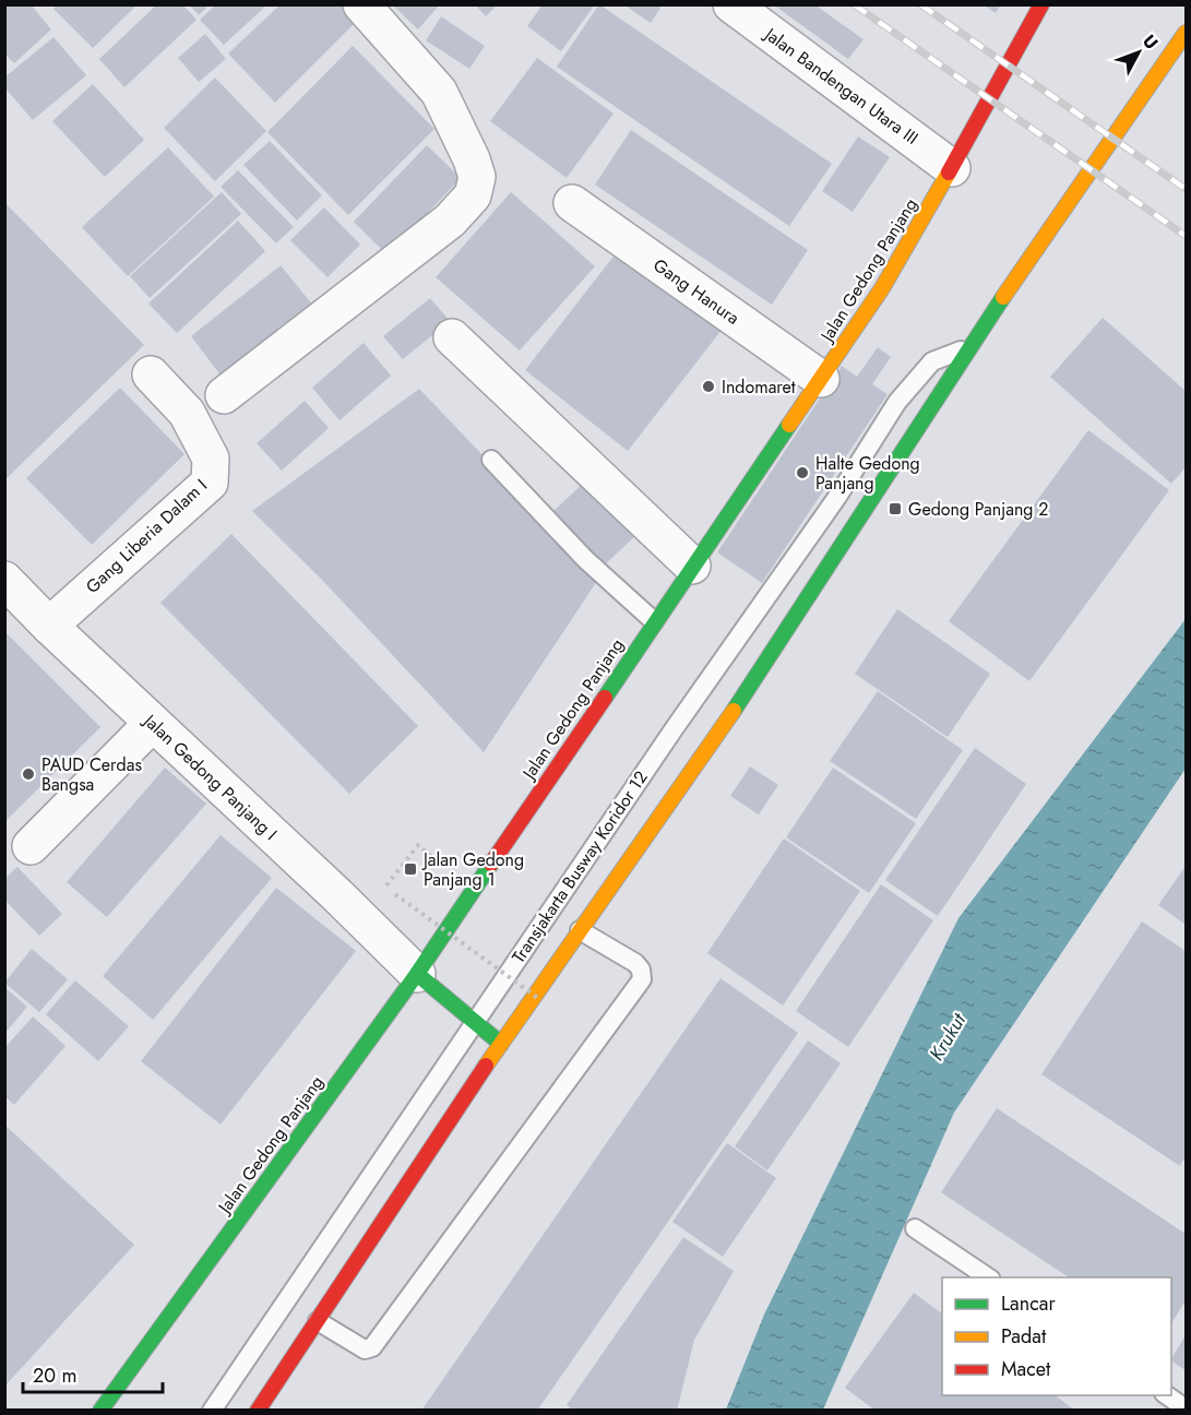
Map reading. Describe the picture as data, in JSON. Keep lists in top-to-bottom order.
{
  "streets": {
    "main road": ["Jalan Gedong Panjang"],
    "street": [
      "Jalan Bandengan Utara III",
      "Gang Hanura",
      "Gang Liberia Dalam I",
      "Jalan Gedong Panjang I"
    ],
    "lane": ["Transjakarta Busway Koridor 12"]
  },
  "crossings": [
    ["Jalan Bandengan Utara III", "Jalan Gedong Panjang"],
    ["Jalan Gedong Panjang", "Gang Hanura"],
    ["Jalan Gedong Panjang", "Jalan Gedong Panjang I"],
    ["Gang Liberia Dalam I", "Jalan Gedong Panjang I"]
  ],
  "water": ["Krukut"],
  "places": {
    "other": ["Indomaret", "Halte Gedong Panjang", "PAUD Cerdas Bangsa"],
    "transit": ["Gedong Panjang 2", "Jalan Gedong Panjang 1"]
  },
  "legend": ["Lancar", "Padat", "Macet"],
  "scale_bar": "20 m",
  "north": "top right"
}
